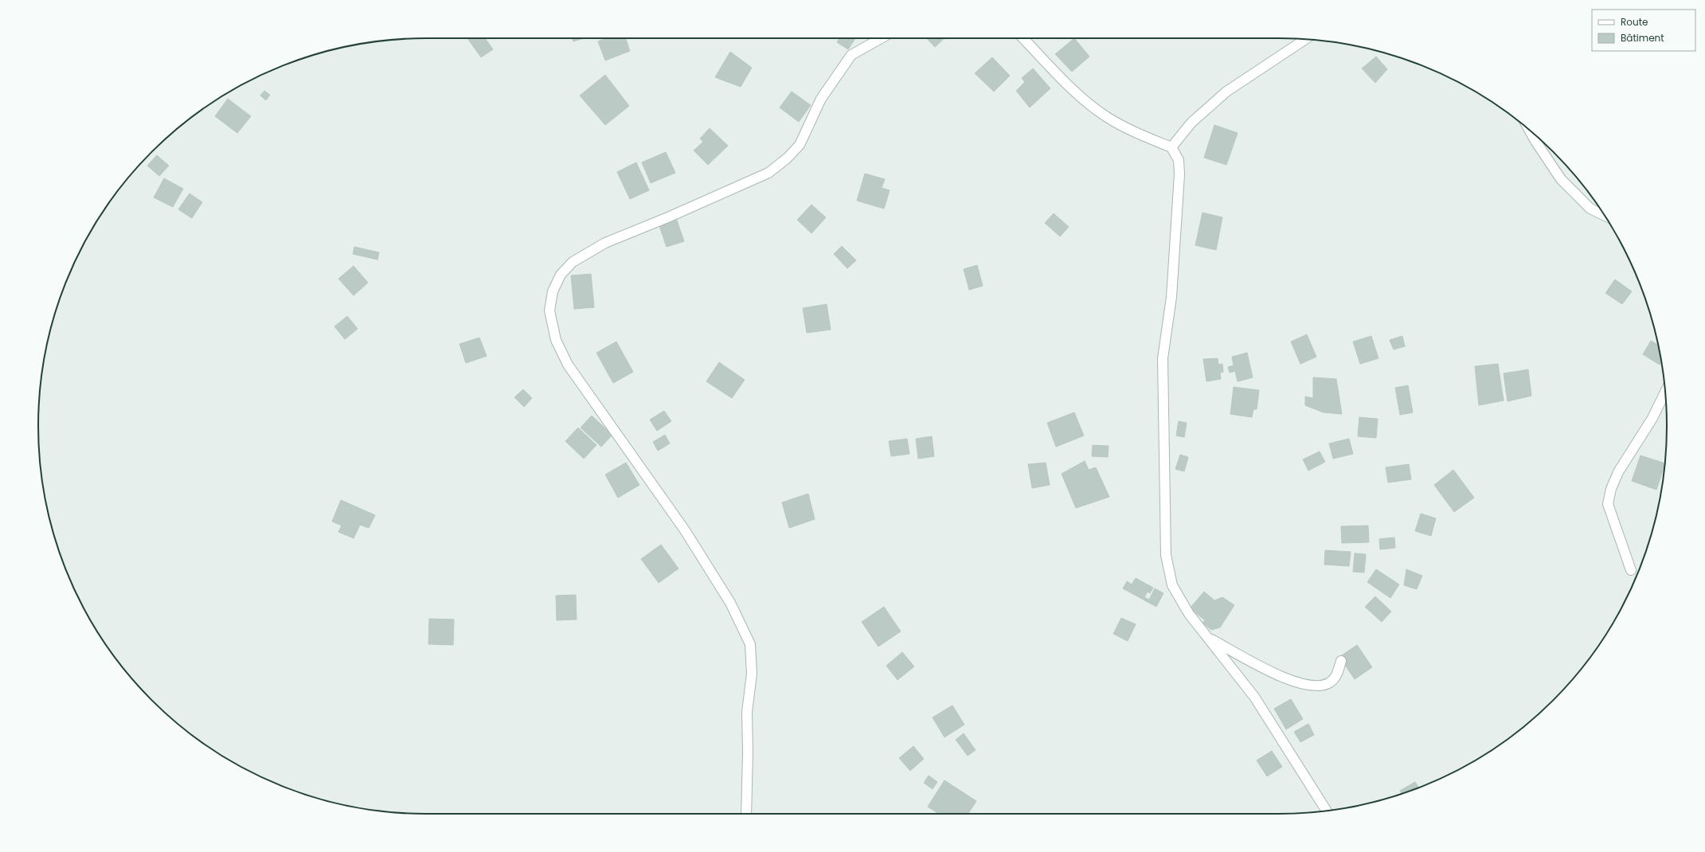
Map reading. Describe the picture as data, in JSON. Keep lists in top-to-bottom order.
{
  "legend": ["Route", "Bâtiment"]
}
